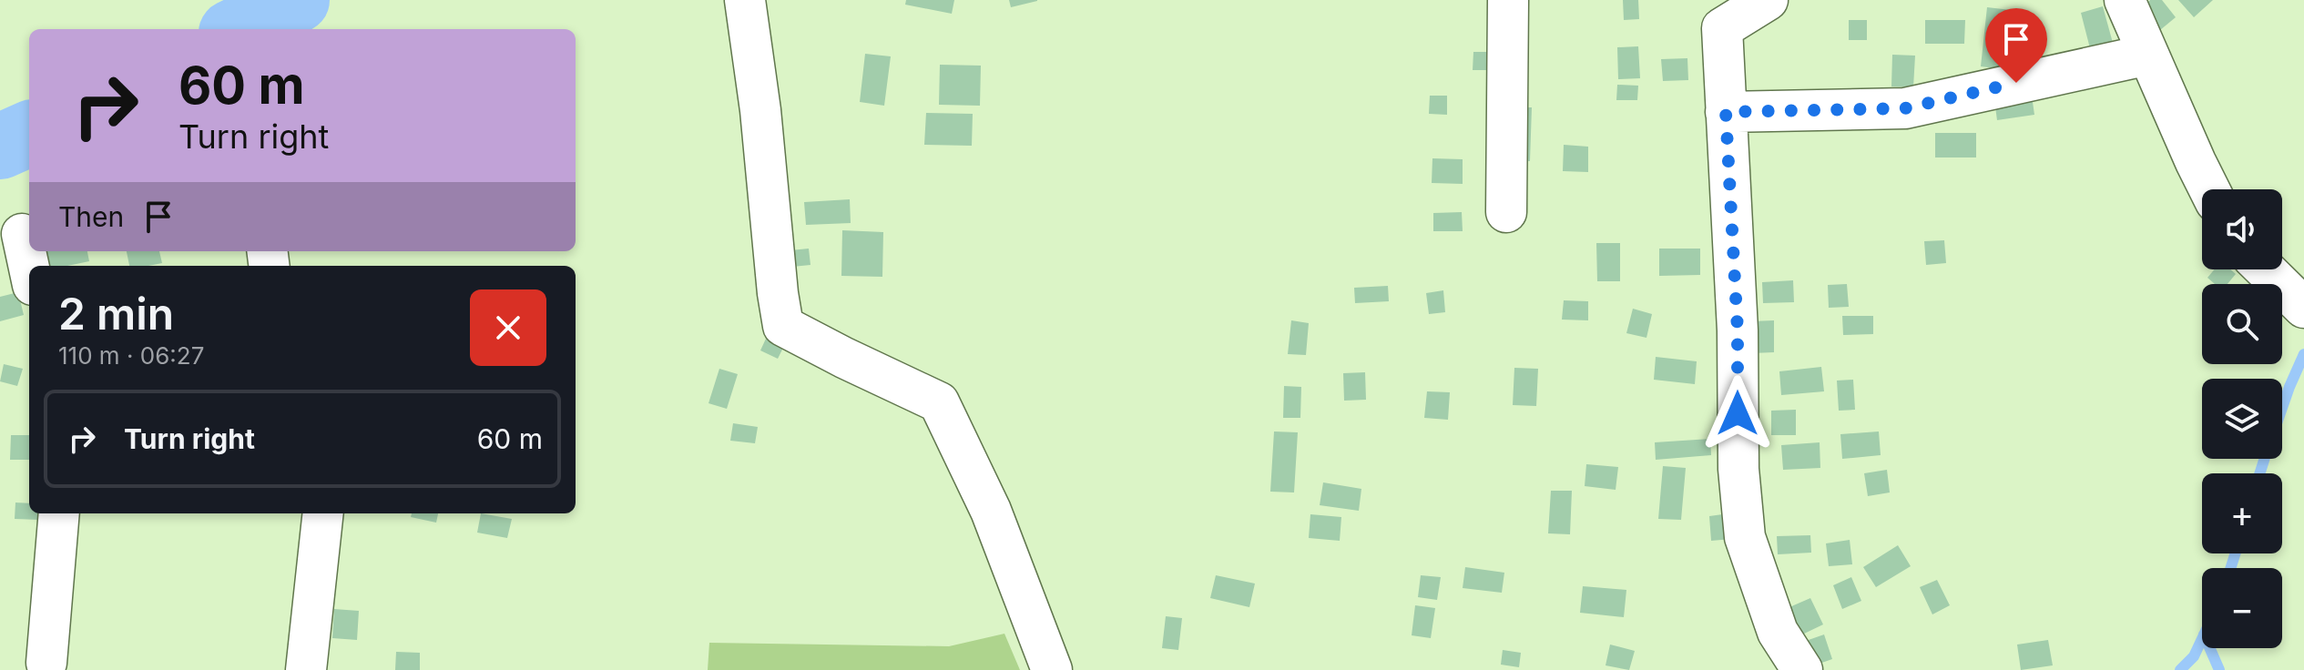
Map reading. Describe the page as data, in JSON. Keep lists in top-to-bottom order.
{
  "page": {
    "turn": ["60 m", "Turn right"],
    "then": "Then",
    "map_buttons": ["+", "−"],
    "heading": ["2 min", "110 m · 06:27"],
    "list": [
      {
        "name": "Turn right",
        "value": "60 m"
      }
    ]
  }
}
